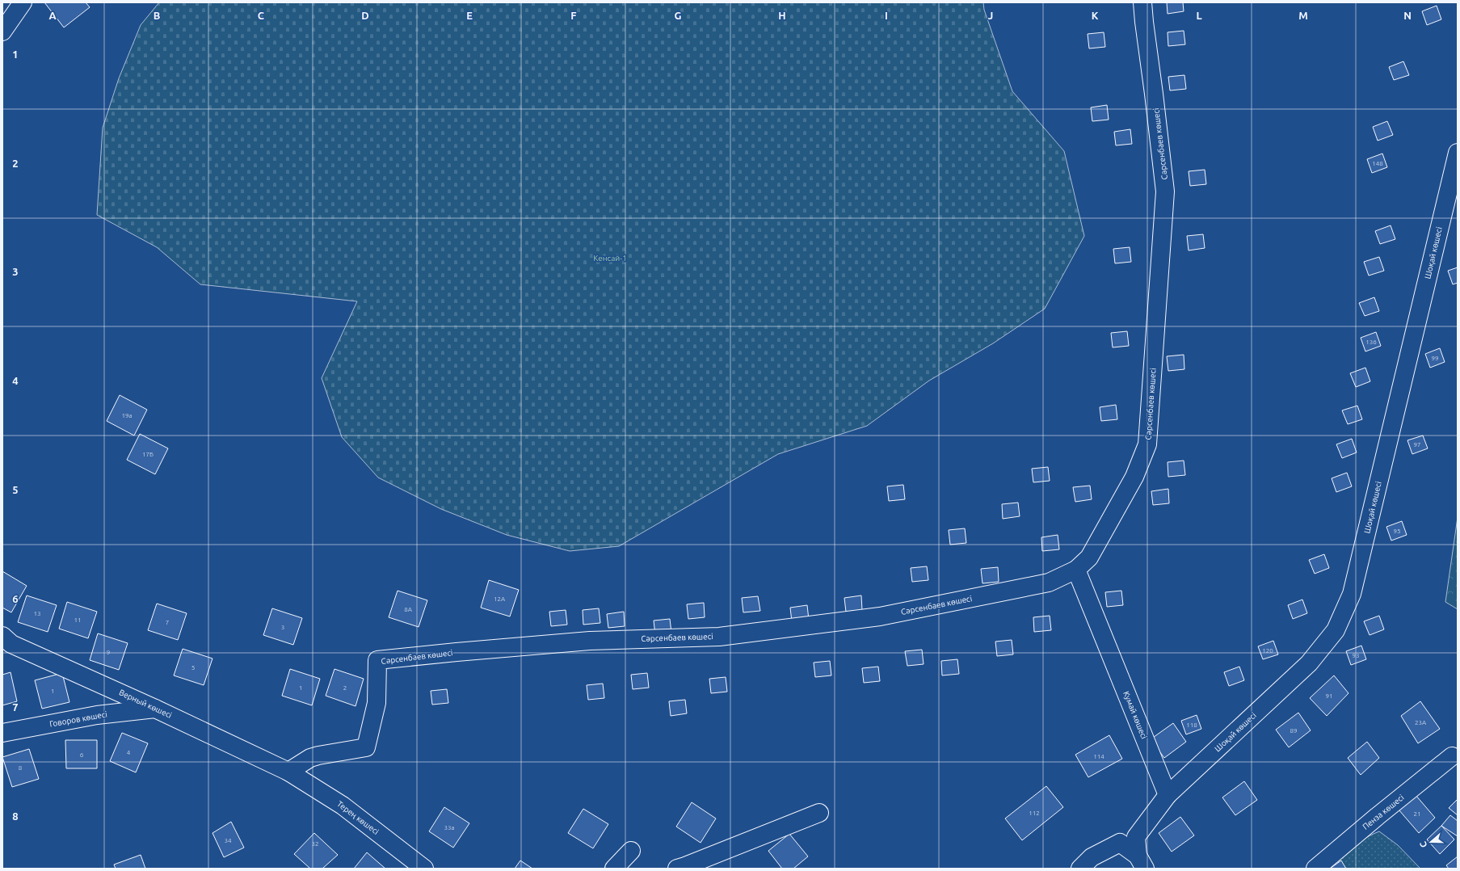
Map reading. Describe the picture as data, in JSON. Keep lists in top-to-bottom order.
{
  "streets": {
    "street": [
      "Сәрсенбаев көшесі",
      "Шоқай көшесі",
      "Верный көшесі",
      "Кумай көшесі",
      "Говоров көшесі",
      "Пенза көшесі",
      "Терең көшесі"
    ]
  },
  "crossings": [
    ["Сәрсенбаев көшесі", "Верный көшесі"],
    ["Сәрсенбаев көшесі", "Кумай көшесі"],
    ["Сәрсенбаев көшесі", "Терең көшесі"],
    ["Шоқай көшесі", "Кумай көшесі"],
    ["Верный көшесі", "Говоров көшесі"],
    ["Верный көшесі", "Терең көшесі"]
  ],
  "parks": ["Кенсай-1"],
  "house_numbers": [
    "148",
    "136",
    "99",
    "19а",
    "97",
    "17Б",
    "95",
    "12А",
    "8А",
    "13",
    "11",
    "7",
    "3",
    "120",
    "9",
    "93",
    "5",
    "1",
    "2",
    "1",
    "91",
    "23А",
    "118",
    "89",
    "4",
    "6",
    "114",
    "8",
    "112",
    "21",
    "33а",
    "34",
    "32"
  ],
  "north": "left",
  "grid": {
    "columns": [
      "A",
      "B",
      "C",
      "D",
      "E",
      "F",
      "G",
      "H",
      "I",
      "J",
      "K",
      "L",
      "M",
      "N"
    ],
    "rows": [
      "1",
      "2",
      "3",
      "4",
      "5",
      "6",
      "7",
      "8"
    ]
  }
}
